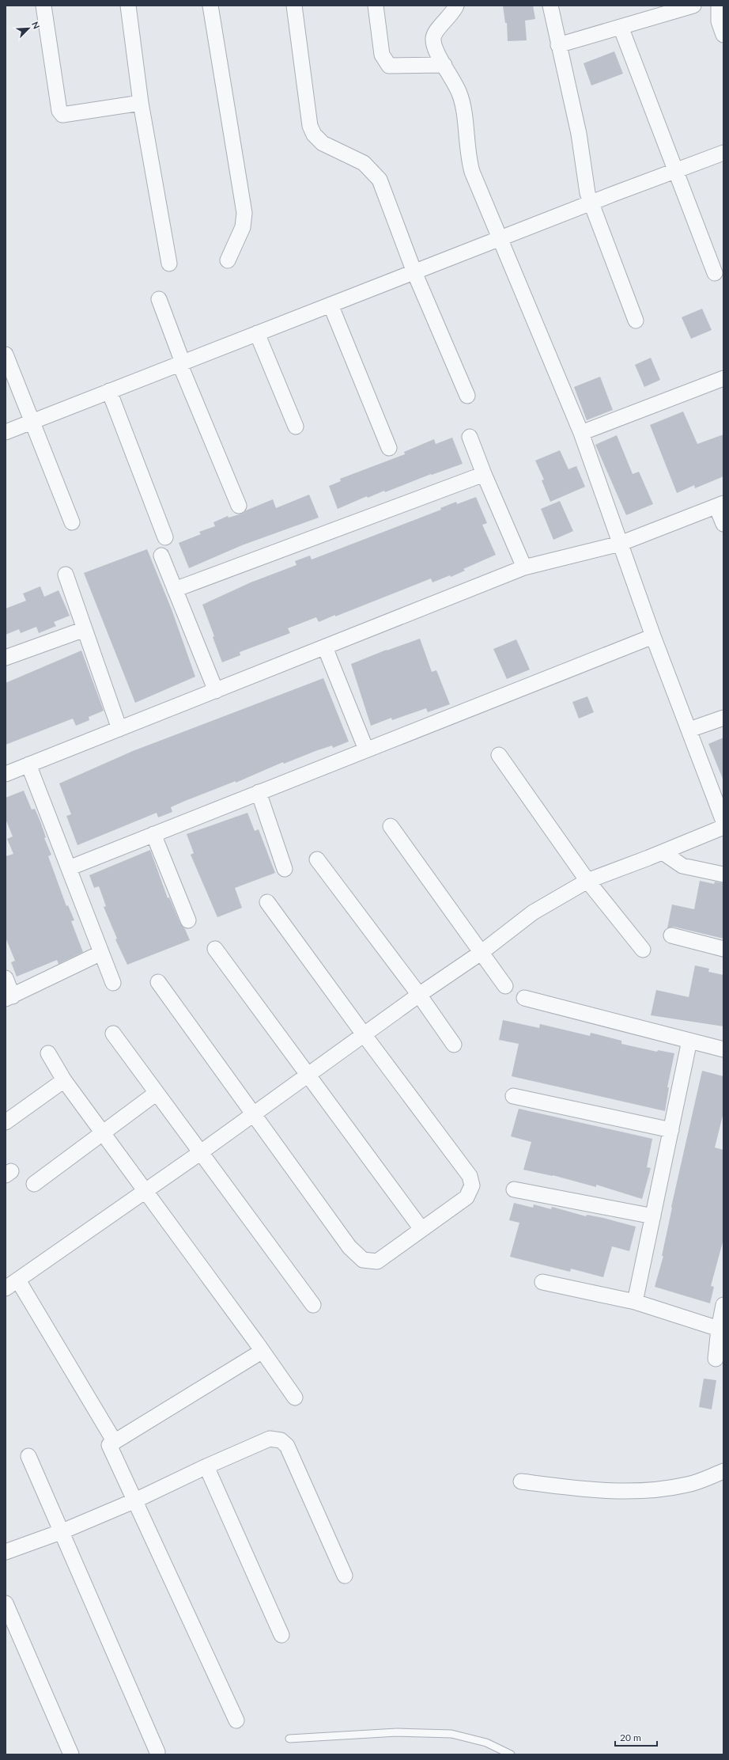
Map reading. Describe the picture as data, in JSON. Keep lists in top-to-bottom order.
{
  "scale_bar": "20 m",
  "north": "top right"
}
